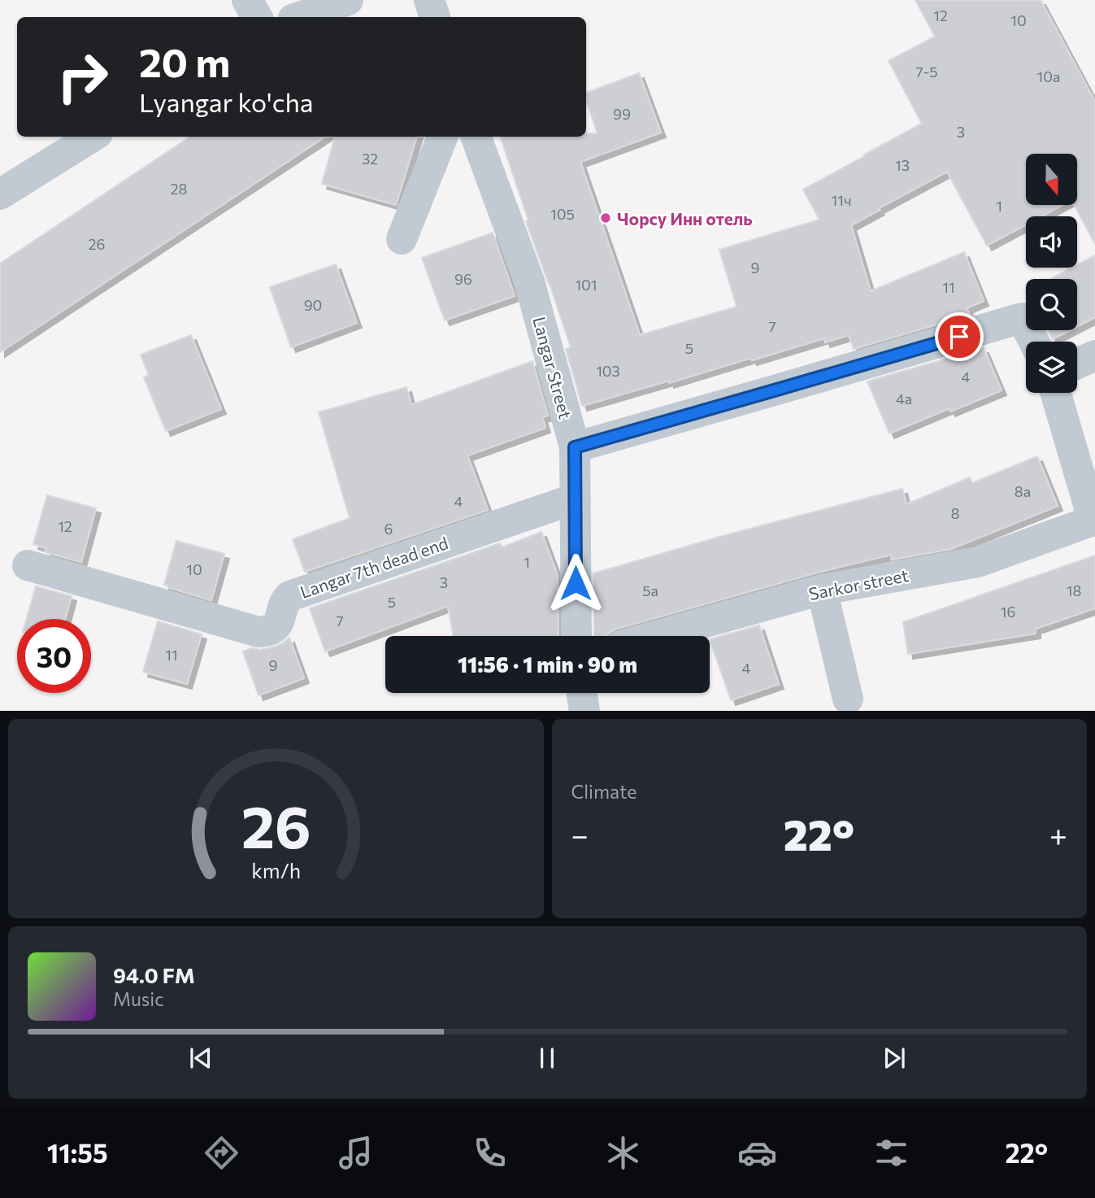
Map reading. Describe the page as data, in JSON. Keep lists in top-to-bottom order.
{
  "streets": {
    "street": ["Langar Street", "Langar 7th dead end", "Sarkor street"]
  },
  "crossings": [
    ["Langar Street", "Langar 7th dead end"]
  ],
  "places": ["Чорсу Инн отель"],
  "house_numbers": [
    "12",
    "10",
    "7-5",
    "10а",
    "99",
    "3",
    "32",
    "13",
    "28",
    "11ч",
    "1",
    "105",
    "26",
    "9",
    "96",
    "101",
    "11",
    "90",
    "7",
    "5",
    "103",
    "4",
    "4а",
    "8а",
    "4",
    "8",
    "12",
    "6",
    "1",
    "10",
    "3",
    "5а",
    "18",
    "5",
    "16",
    "7",
    "11",
    "9",
    "4"
  ],
  "north": "bottom",
  "page": {
    "turn": ["20 m", "Lyangar ko'cha"],
    "limit": "30",
    "trip": "11:56 · 1 min · 90 m",
    "tile": "Climate",
    "heat": ["−", "22°", "+"],
    "song": ["94.0 FM", "Music"],
    "tabs": ["11:55", "22°"],
    "gauge": ["26", "km/h"]
  }
}
